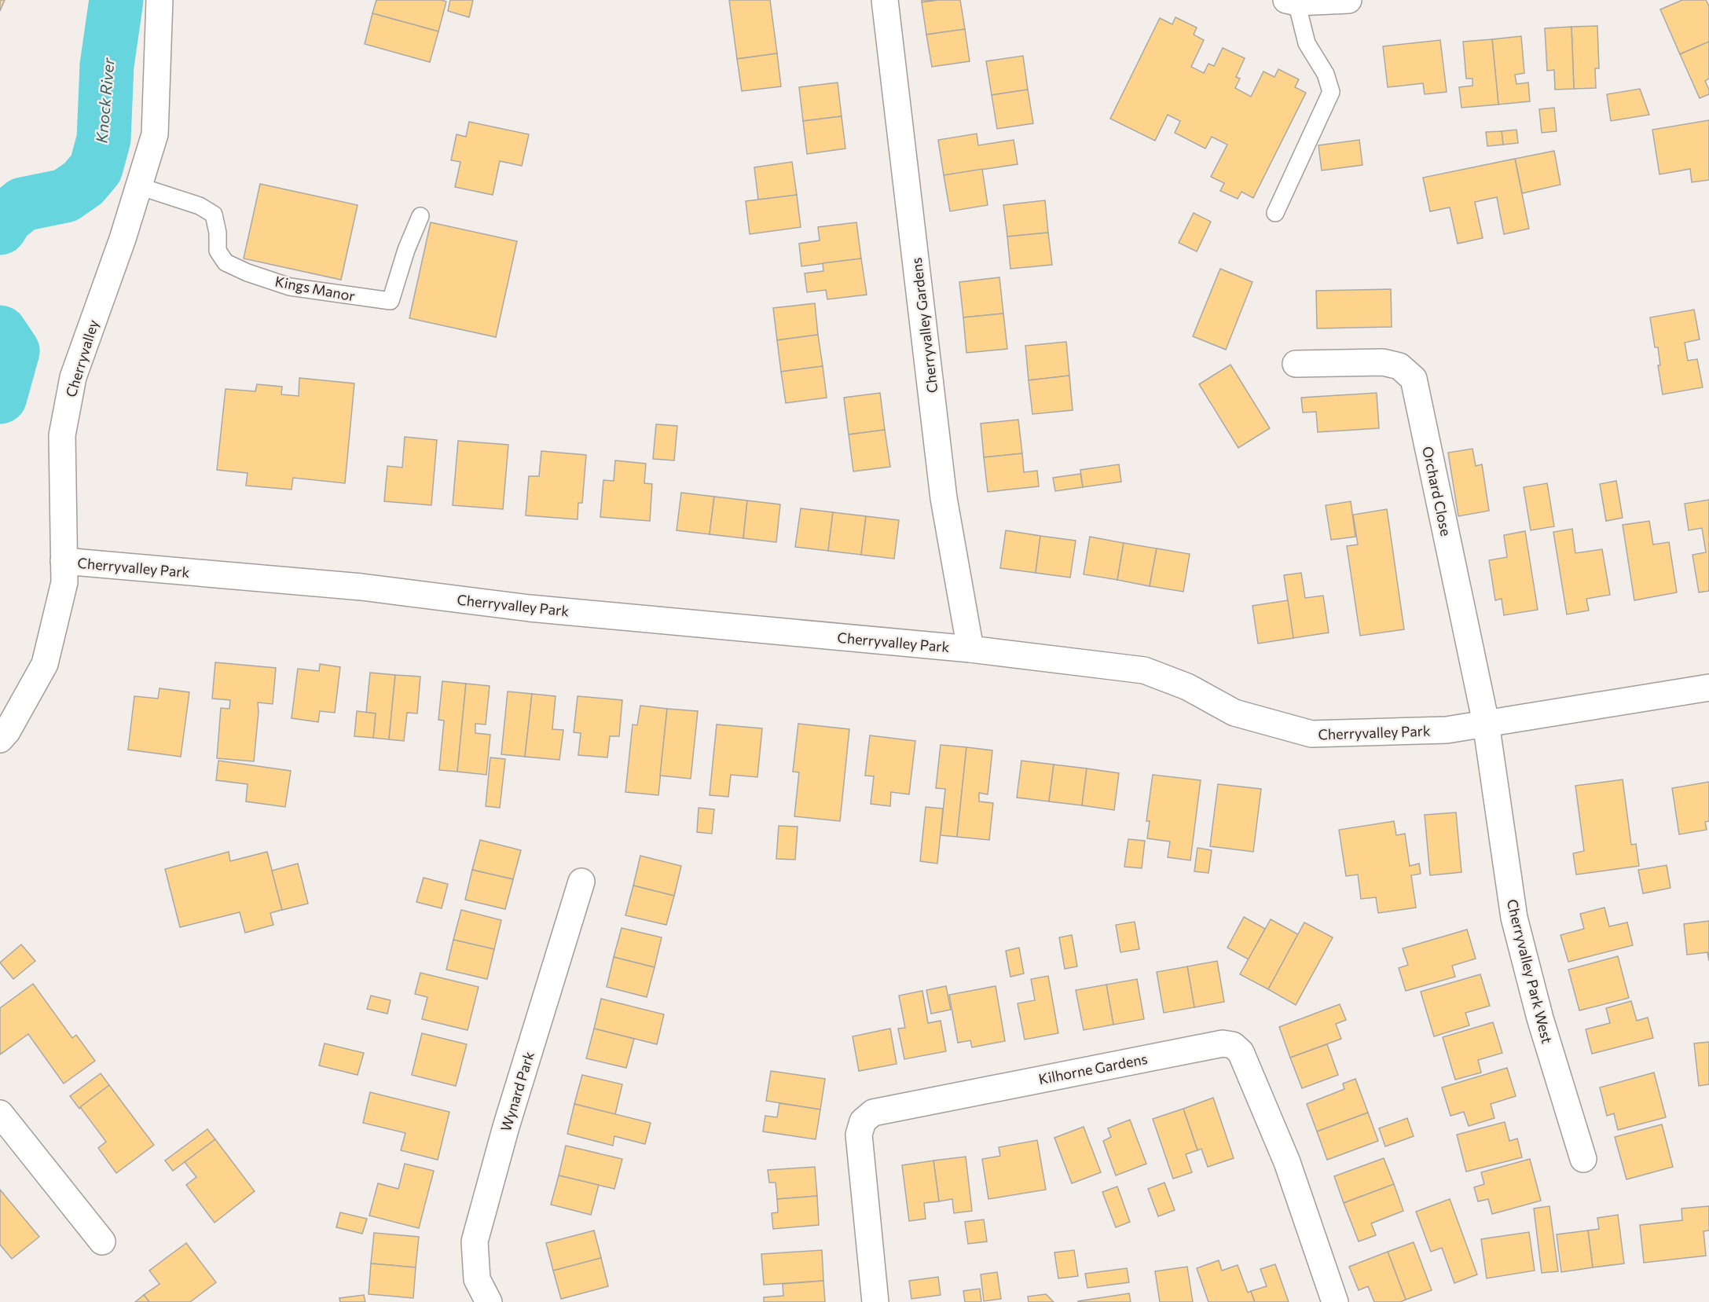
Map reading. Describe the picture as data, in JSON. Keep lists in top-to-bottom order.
{
  "streets": {
    "street": [
      "Cherryvalley Gardens",
      "Cherryvalley",
      "Orchard Close",
      "Cherryvalley Park",
      "Cherryvalley Park West",
      "Kilhorne Gardens",
      "Wynard Park"
    ],
    "lane": ["Kings Manor"]
  },
  "crossings": [
    ["Kings Manor", "Cherryvalley"],
    ["Cherryvalley Gardens", "Cherryvalley Park"],
    ["Cherryvalley", "Cherryvalley Park"],
    ["Orchard Close", "Cherryvalley Park"],
    ["Orchard Close", "Cherryvalley Park West"],
    ["Cherryvalley Park", "Cherryvalley Park West"]
  ],
  "water": ["Knock River"]
}
